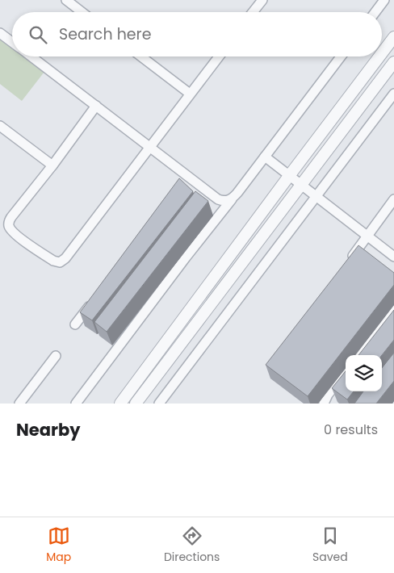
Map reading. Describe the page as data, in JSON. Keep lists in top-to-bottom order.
{
  "page": {
    "search": "Search here",
    "heading": ["Nearby", "0 results"],
    "nav": ["Map", "Directions", "Saved"]
  }
}
